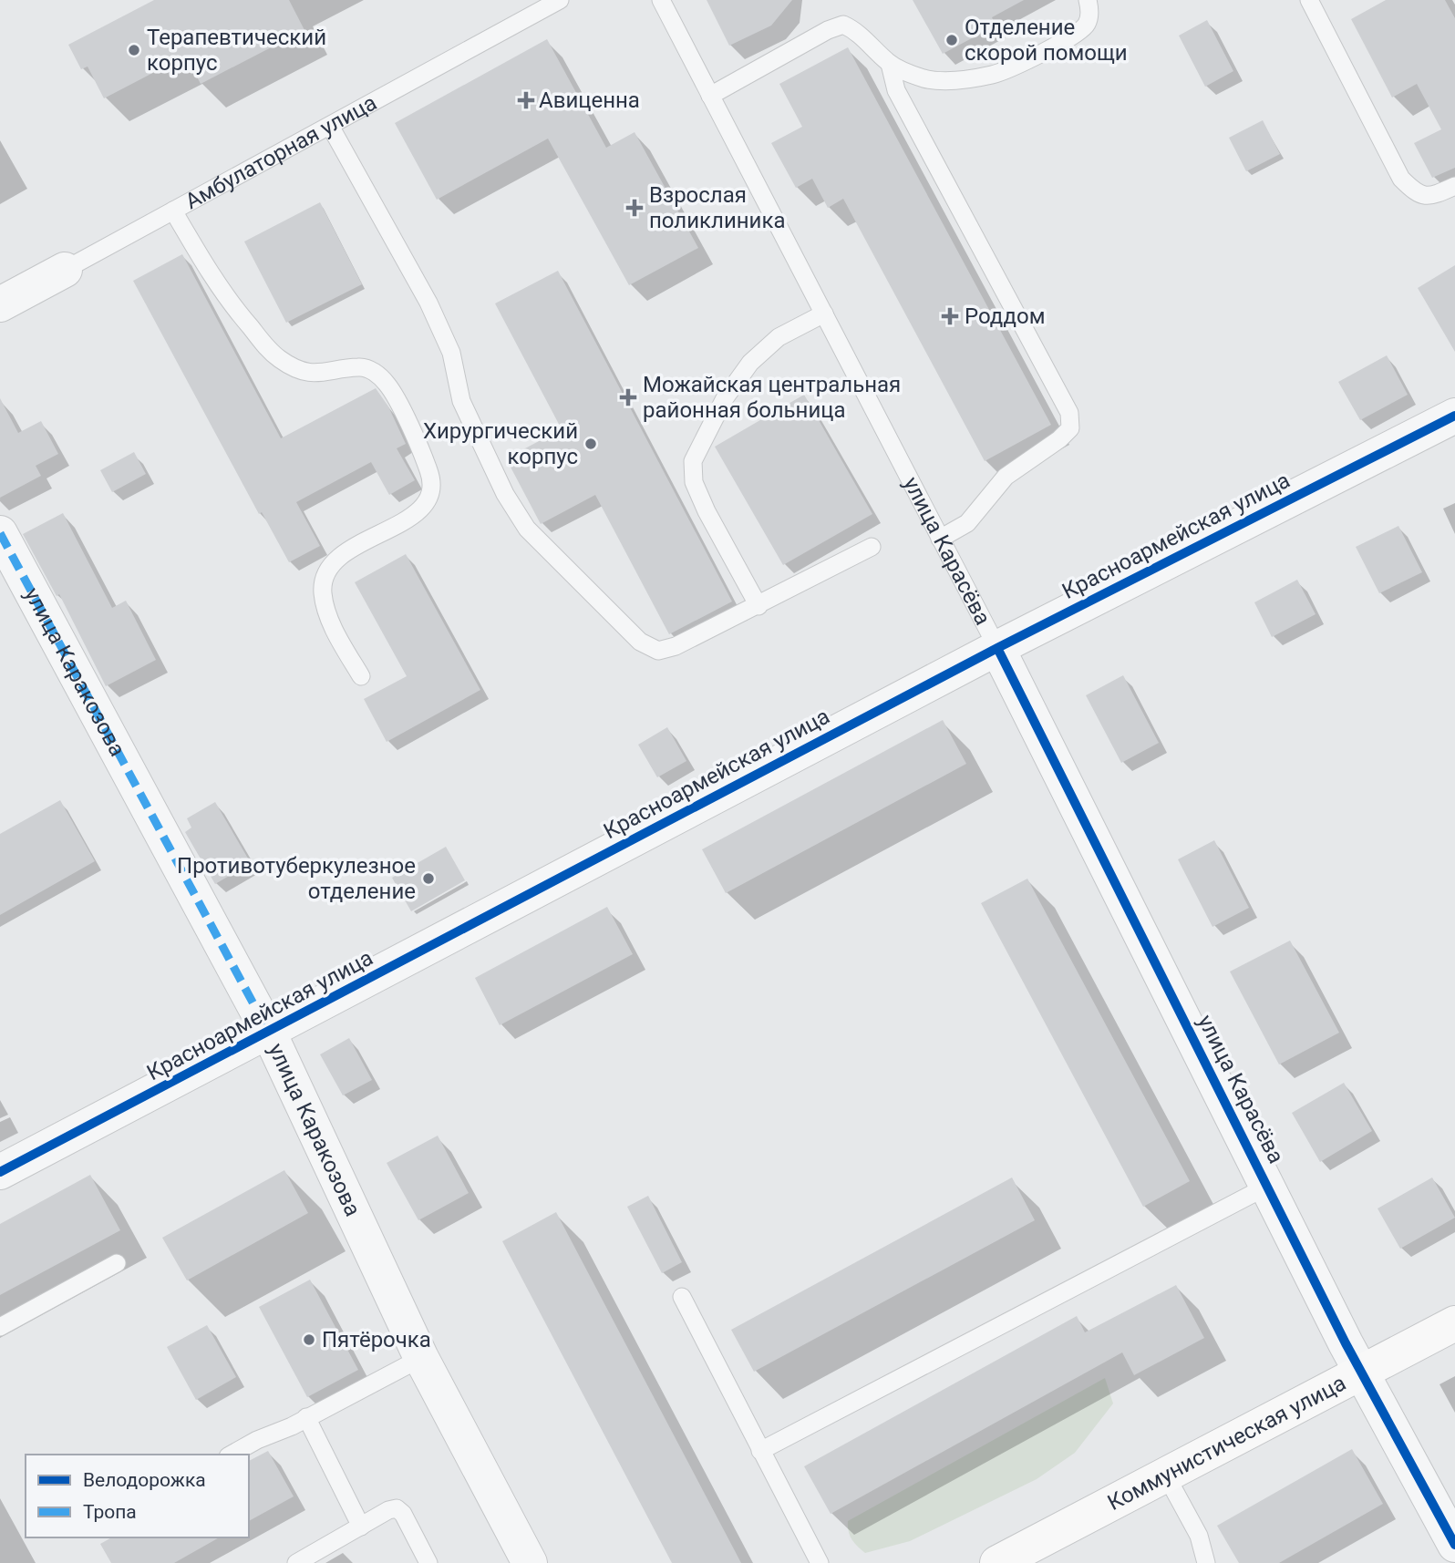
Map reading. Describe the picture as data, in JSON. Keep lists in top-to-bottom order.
{
  "streets": {
    "main road": ["Коммунистическая улица"],
    "street": [
      "Амбулаторная улица",
      "Красноармейская улица",
      "улица Карасёва",
      "улица Каракозова"
    ]
  },
  "crossings": [
    ["Красноармейская улица", "улица Карасёва"],
    ["Красноармейская улица", "улица Каракозова"],
    ["улица Карасёва", "Коммунистическая улица"]
  ],
  "places": {
    "other": [
      "Отделение скорой помощи",
      "Терапевтический корпус",
      "Хирургический корпус",
      "Противотуберкулезное отделение",
      "Пятёрочка"
    ],
    "health": [
      "Авиценна",
      "Взрослая поликлиника",
      "Роддом",
      "Можайская центральная районная больница"
    ]
  },
  "legend": ["Велодорожка", "Тропа"]
}
